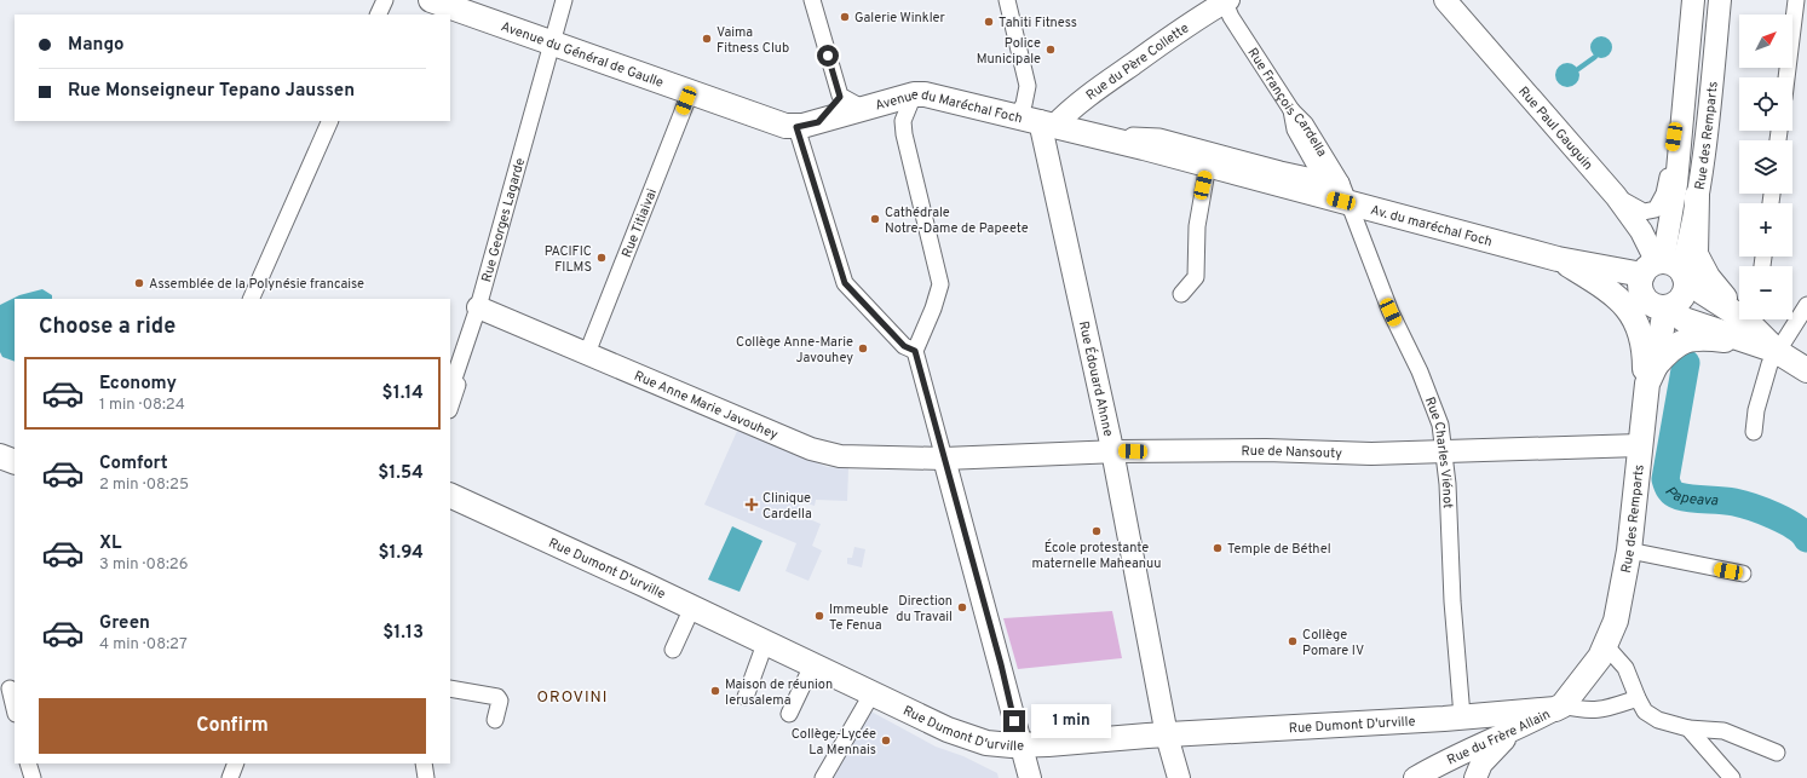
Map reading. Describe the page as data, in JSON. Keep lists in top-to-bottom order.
{
  "streets": {
    "main road": [
      "Avenue du Général de Gaulle",
      "Avenue du Maréchal Foch",
      "Rue des Remparts",
      "Av. du maréchal Foch",
      "Rue Dumont D'urville"
    ],
    "street": [
      "Rue du Père Collette",
      "Rue François Cardella",
      "Rue Paul Gauguin",
      "Rue Georges Lagarde",
      "Rue Titiaivai",
      "Rue Édouard Ahnne",
      "Rue Anne Marie Javouhey",
      "Rue de Nansouty",
      "Rue Charles Viénot",
      "Rue du Frère Allain"
    ]
  },
  "crossings": [
    ["Avenue du Général de Gaulle", "Avenue du Maréchal Foch"],
    ["Avenue du Général de Gaulle", "Rue Georges Lagarde"],
    ["Avenue du Général de Gaulle", "Rue Titiaivai"],
    ["Rue du Père Collette", "Rue François Cardella"],
    ["Rue du Père Collette", "Avenue du Maréchal Foch"],
    ["Rue du Père Collette", "Av. du maréchal Foch"],
    ["Rue du Père Collette", "Rue Édouard Ahnne"],
    ["Rue François Cardella", "Av. du maréchal Foch"],
    ["Rue François Cardella", "Rue Charles Viénot"],
    ["Avenue du Maréchal Foch", "Av. du maréchal Foch"],
    ["Avenue du Maréchal Foch", "Rue Édouard Ahnne"],
    ["Rue Paul Gauguin", "Rue des Remparts"],
    ["Rue Paul Gauguin", "Av. du maréchal Foch"],
    ["Rue des Remparts", "Av. du maréchal Foch"],
    ["Rue des Remparts", "Rue de Nansouty"],
    ["Rue des Remparts", "Rue Dumont D'urville"],
    ["Rue des Remparts", "Rue du Frère Allain"],
    ["Rue Georges Lagarde", "Rue Anne Marie Javouhey"],
    ["Rue Titiaivai", "Rue Anne Marie Javouhey"],
    ["Av. du maréchal Foch", "Rue Édouard Ahnne"],
    ["Av. du maréchal Foch", "Rue Charles Viénot"],
    ["Rue Édouard Ahnne", "Rue de Nansouty"],
    ["Rue Édouard Ahnne", "Rue Dumont D'urville"],
    ["Rue Anne Marie Javouhey", "Rue de Nansouty"],
    ["Rue de Nansouty", "Rue Charles Viénot"],
    ["Rue Charles Viénot", "Rue Dumont D'urville"],
    ["Rue Dumont D'urville", "Rue du Frère Allain"]
  ],
  "districts": ["OROVINI"],
  "water": ["Papeava"],
  "places": {
    "other": [
      "Galerie Winkler",
      "Tahiti Fitness",
      "Vaima Fitness Club",
      "Police Municipale",
      "Cathédrale Notre-Dame de Papeete",
      "PACIFIC FILMS",
      "Assemblée de la Polynésie francaise",
      "Collège Anne-Marie Javouhey",
      "École protestante maternelle Maheanuu",
      "Temple de Béthel",
      "Direction du Travail",
      "Immeuble Te Fenua",
      "Collège Pomare IV",
      "Maison de réunion Ierusalema",
      "Collège-Lycée La Mennais"
    ],
    "health": ["Clinique Cardella"]
  },
  "north": "top right",
  "page": {
    "map_buttons": ["+", "−"],
    "banner": ["Mango", "Rue Monseigneur Tepano Jaussen"],
    "heading": "Choose a ride",
    "list": [
      {
        "name": "Economy",
        "note": "1 min · 08:24",
        "value": "$1.14"
      },
      {
        "name": "Comfort",
        "note": "2 min · 08:25",
        "value": "$1.54"
      },
      {
        "name": "XL",
        "note": "3 min · 08:26",
        "value": "$1.94"
      },
      {
        "name": "Green",
        "note": "4 min · 08:27",
        "value": "$1.13"
      }
    ],
    "buttons": "Confirm",
    "bubble": "1 min"
  }
}
